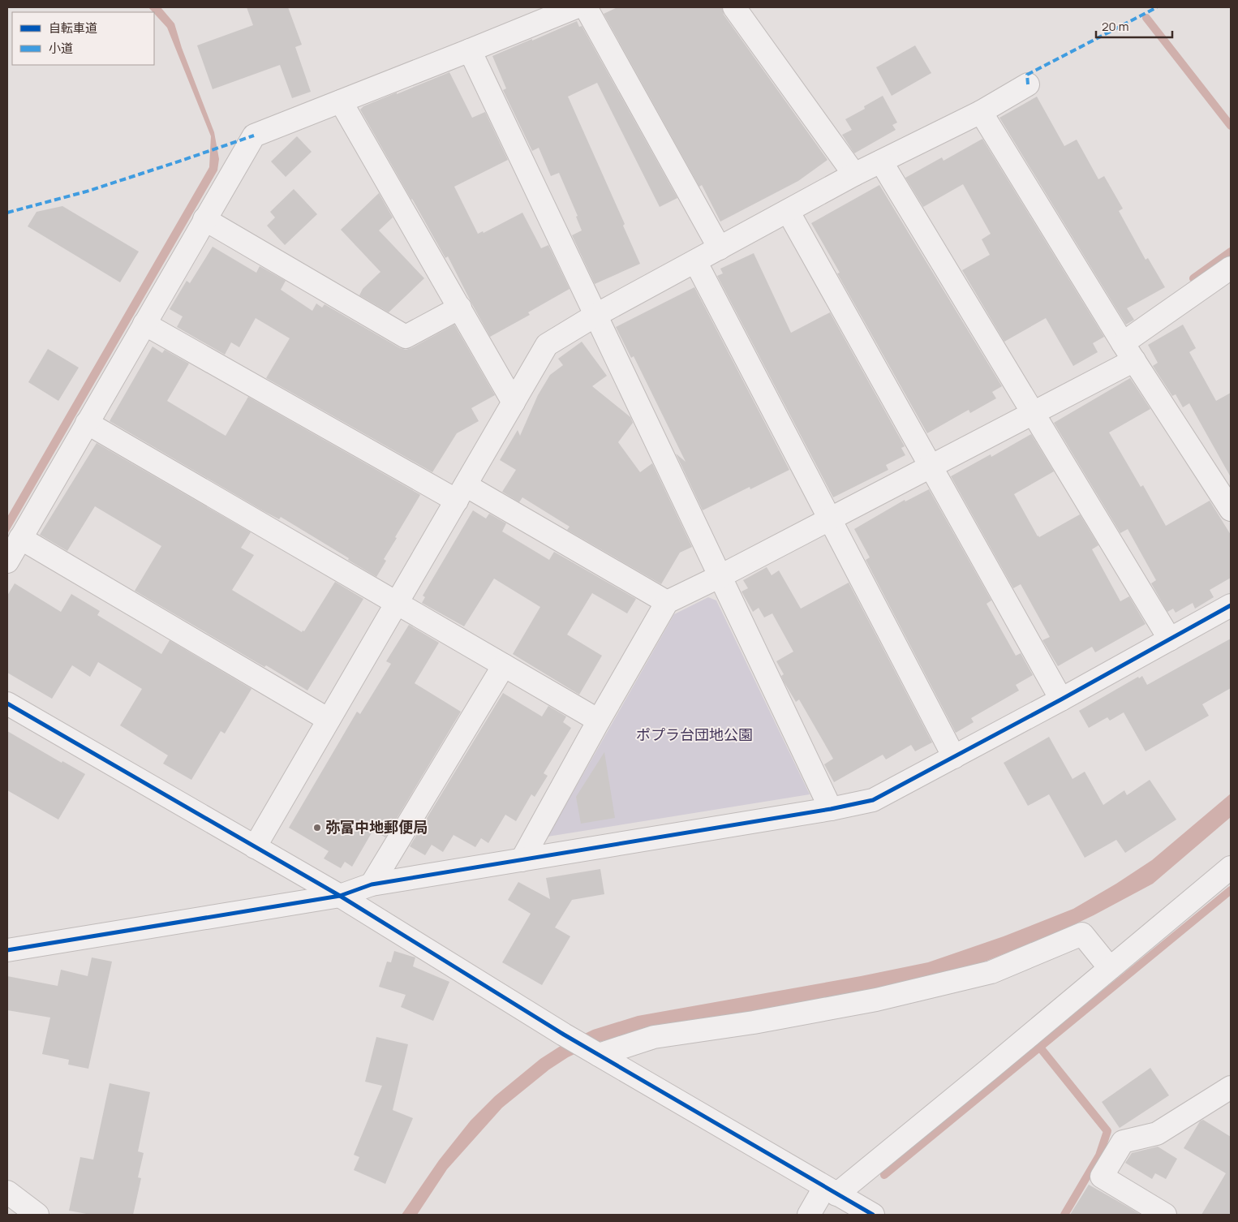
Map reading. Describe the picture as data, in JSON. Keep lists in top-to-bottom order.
{
  "parks": ["ポプラ台団地公園"],
  "places": ["弥富中地郵便局"],
  "legend": ["自転車道", "小道"],
  "scale_bar": "20 m"
}
